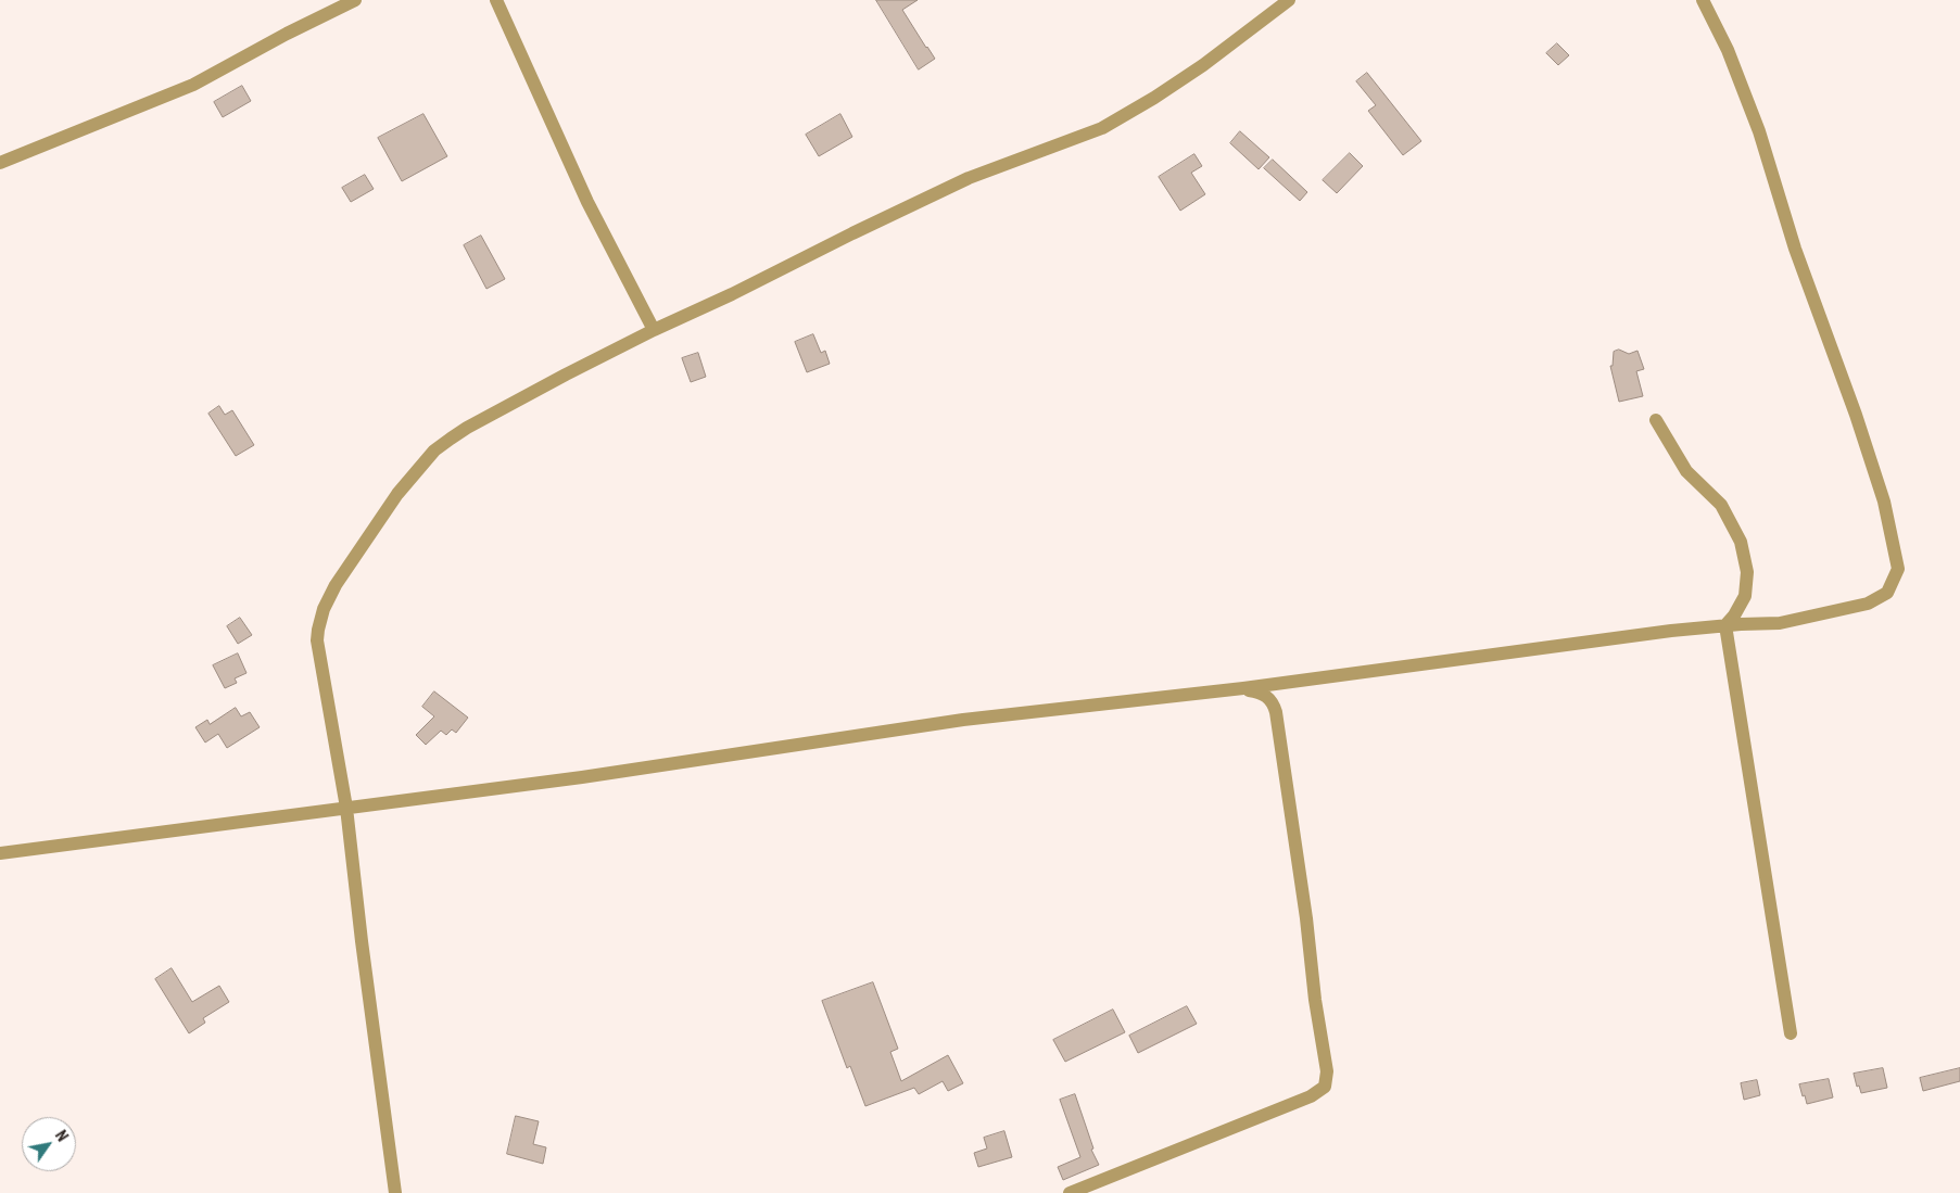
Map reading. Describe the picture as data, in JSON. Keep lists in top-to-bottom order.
{
  "north": "top right"
}
